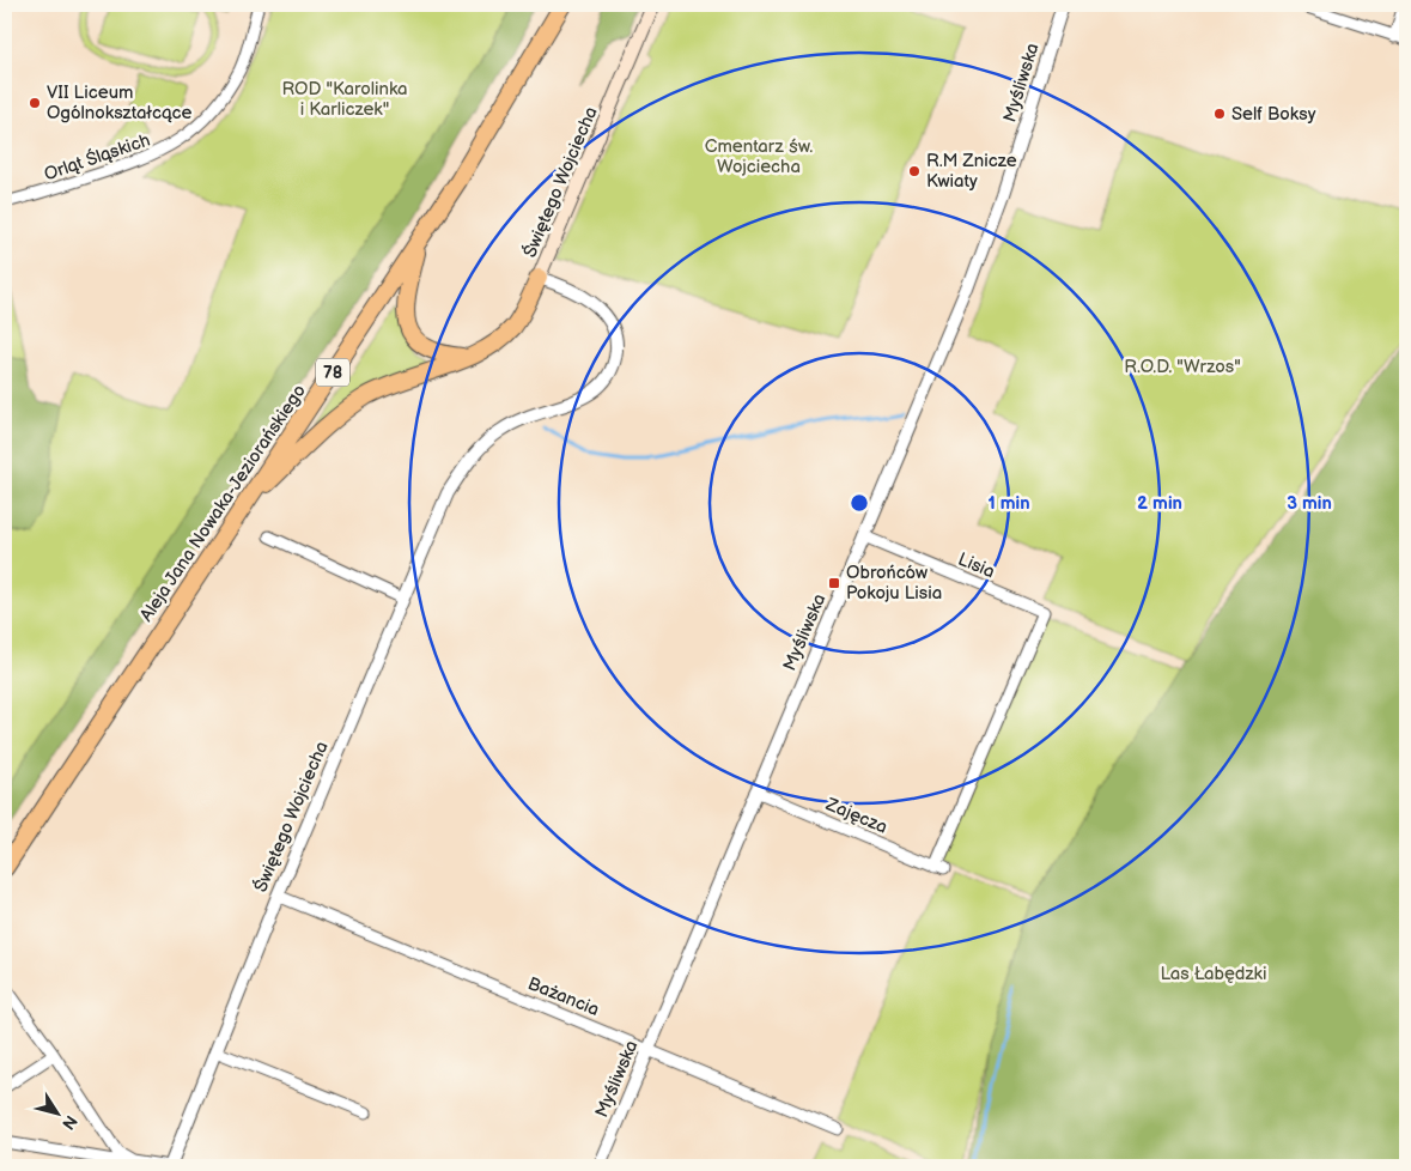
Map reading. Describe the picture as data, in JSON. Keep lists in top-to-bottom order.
{
  "streets": {
    "main road": ["Świętego Wojciecha", "78", "Aleja Jana Nowaka-Jeziorańskiego"],
    "street": [
      "Myśliwska",
      "Orląt Śląskich",
      "Lisia",
      "Zajęcza",
      "Bażancia"
    ]
  },
  "crossings": [
    ["Myśliwska", "Lisia"],
    ["Myśliwska", "Zajęcza"],
    ["Myśliwska", "Bażancia"],
    ["Świętego Wojciecha", "Bażancia"],
    ["Lisia", "Zajęcza"]
  ],
  "parks": [
    "ROD \"Karolinka i Karliczek\"",
    "Cmentarz św. Wojciecha",
    "R.O.D. \"Wrzos\"",
    "Las Łabędzki"
  ],
  "places": {
    "other": ["VII Liceum Ogólnokształcące", "Self Boksy", "R.M Znicze Kwiaty"],
    "transit": ["Obrońców Pokoju Lisia"]
  },
  "north": "bottom right",
  "rings": ["1 min", "2 min", "3 min"]
}
